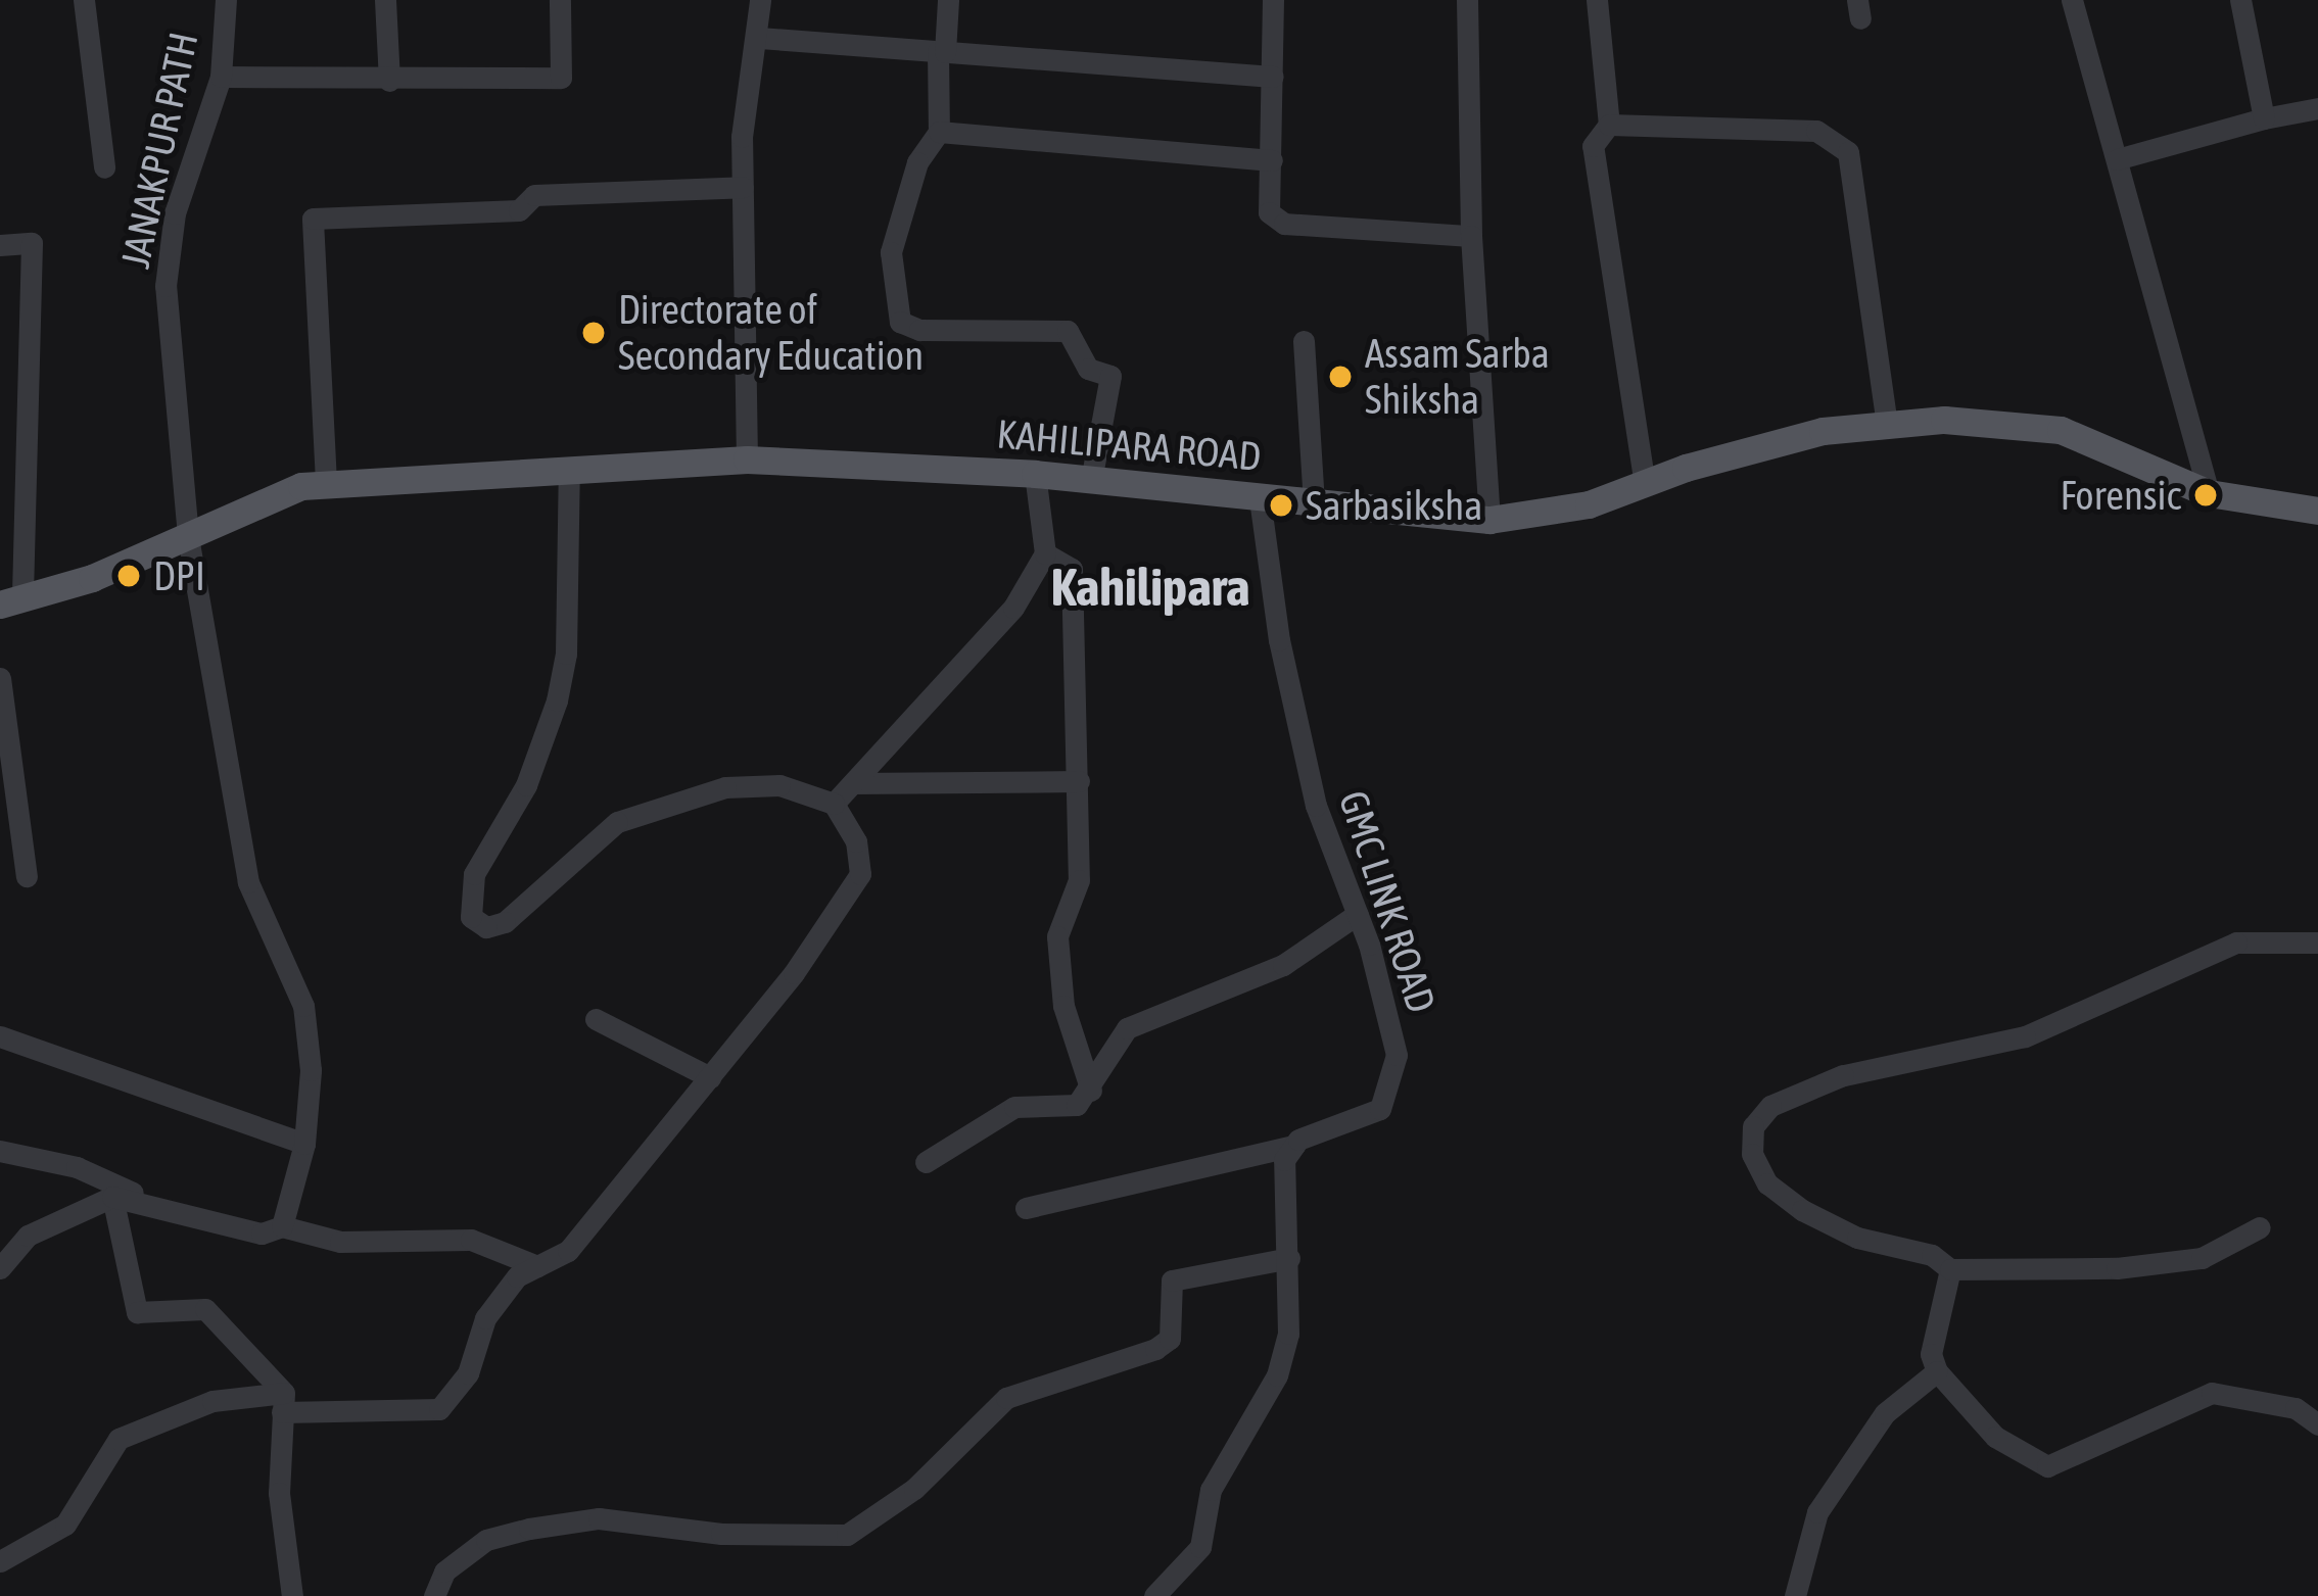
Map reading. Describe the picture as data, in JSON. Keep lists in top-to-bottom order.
{
  "streets": {
    "main road": ["KAHILIPARA ROAD"],
    "street": ["JANAKPUR PATH", "GMC LINK ROAD"]
  },
  "crossings": [
    ["JANAKPUR PATH", "KAHILIPARA ROAD"],
    ["KAHILIPARA ROAD", "GMC LINK ROAD"]
  ],
  "districts": ["Kahilipara"],
  "places": [
    "Directorate of Secondary Education",
    "Assam Sarba Shiksha",
    "Forensic",
    "Sarbasiksha",
    "DPI"
  ]
}
